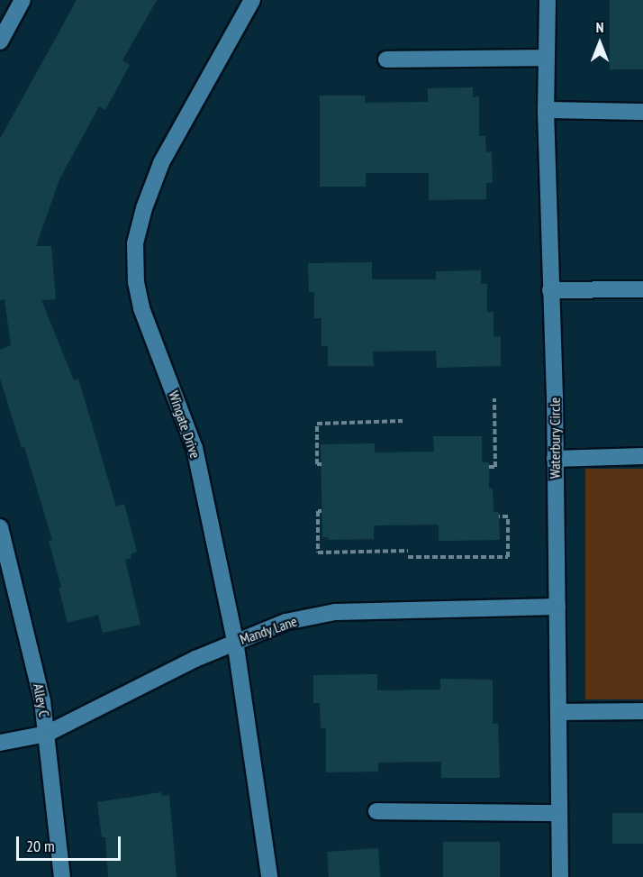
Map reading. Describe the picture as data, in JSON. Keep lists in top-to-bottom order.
{
  "streets": {
    "street": [
      "Wingate Drive",
      "Waterbury Circle",
      "Mandy Lane",
      "Alley C"
    ]
  },
  "crossings": [
    ["Wingate Drive", "Mandy Lane"],
    ["Waterbury Circle", "Mandy Lane"],
    ["Mandy Lane", "Alley C"]
  ],
  "scale_bar": "20 m",
  "north": "top"
}
